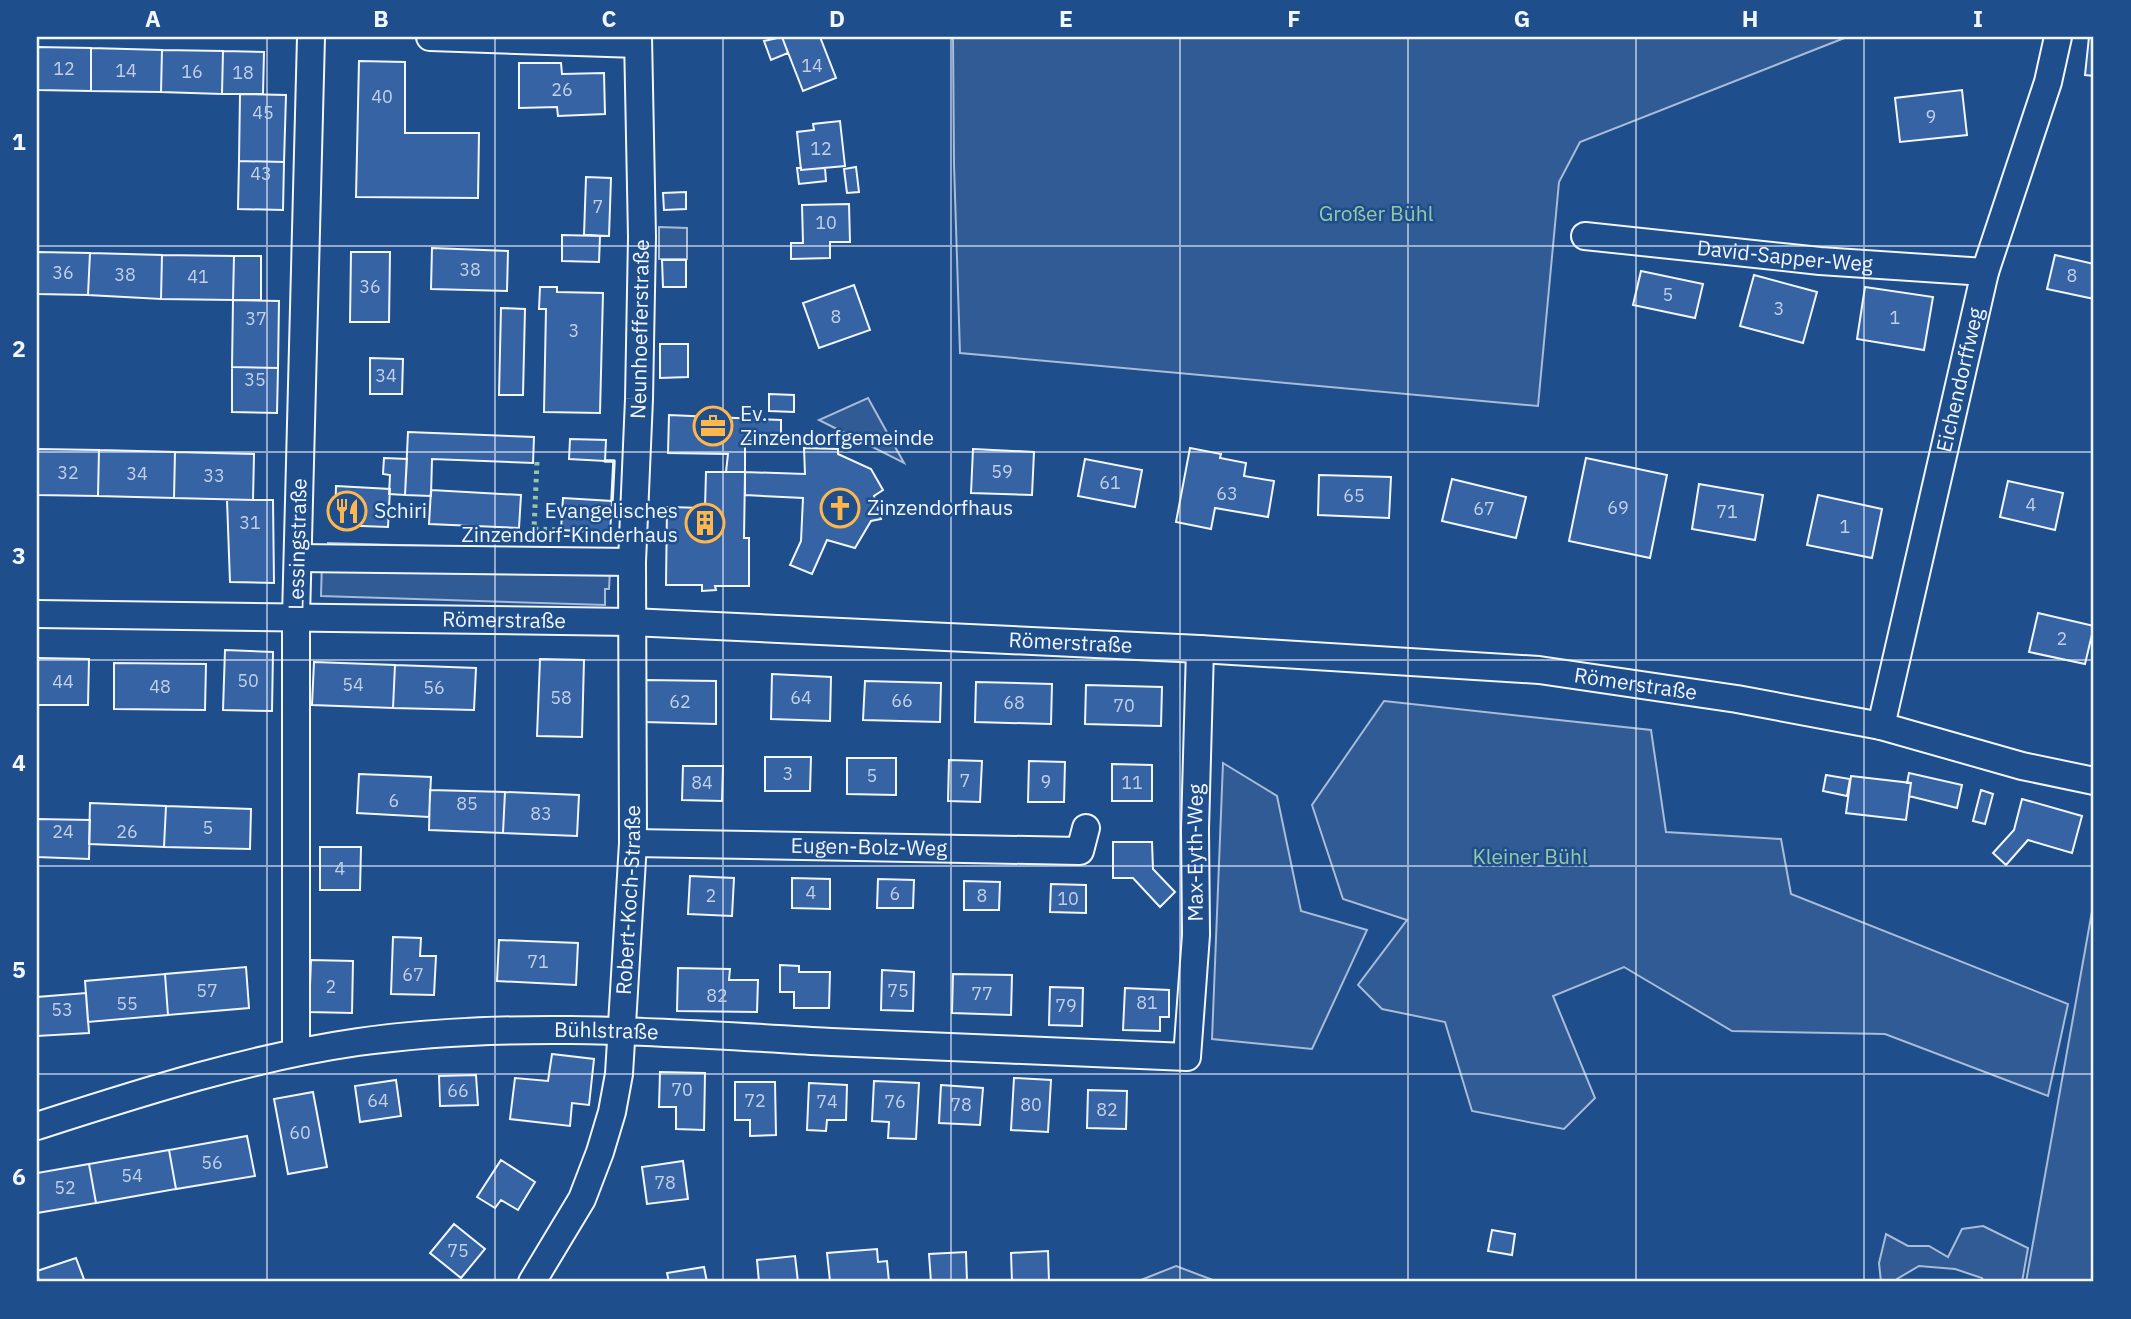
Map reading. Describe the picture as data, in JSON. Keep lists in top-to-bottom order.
{
  "streets": {
    "street": [
      "David-Sapper-Weg",
      "Neunhoefferstraße",
      "Eichendorffweg",
      "Lessingstraße",
      "Römerstraße",
      "Eugen-Bolz-Weg",
      "Max-Eyth-Weg",
      "Robert-Koch-Straße",
      "Bühlstraße"
    ]
  },
  "crossings": [
    ["David-Sapper-Weg", "Eichendorffweg"],
    ["Neunhoefferstraße", "Römerstraße"],
    ["Neunhoefferstraße", "Robert-Koch-Straße"],
    ["Eichendorffweg", "Römerstraße"],
    ["Lessingstraße", "Römerstraße"],
    ["Lessingstraße", "Bühlstraße"],
    ["Römerstraße", "Max-Eyth-Weg"],
    ["Römerstraße", "Robert-Koch-Straße"],
    ["Eugen-Bolz-Weg", "Robert-Koch-Straße"],
    ["Max-Eyth-Weg", "Bühlstraße"],
    ["Robert-Koch-Straße", "Bühlstraße"]
  ],
  "parks": ["Großer Bühl", "Kleiner Bühl"],
  "places": {
    "office": ["Ev. Zinzendorfgemeinde"],
    "church": ["Zinzendorfhaus"],
    "restaurant": ["Schiri"],
    "building": ["Evangelisches Zinzendorf-Kinderhaus"]
  },
  "house_numbers": [
    "14",
    "12",
    "14",
    "16",
    "18",
    "26",
    "40",
    "45",
    "9",
    "12",
    "43",
    "7",
    "10",
    "38",
    "36",
    "38",
    "8",
    "41",
    "36",
    "5",
    "3",
    "8",
    "1",
    "37",
    "3",
    "34",
    "35",
    "59",
    "32",
    "34",
    "33",
    "61",
    "63",
    "65",
    "4",
    "69",
    "67",
    "71",
    "31",
    "1",
    "2",
    "50",
    "44",
    "54",
    "48",
    "56",
    "58",
    "64",
    "66",
    "62",
    "68",
    "70",
    "3",
    "5",
    "7",
    "9",
    "84",
    "11",
    "6",
    "85",
    "83",
    "5",
    "24",
    "26",
    "4",
    "4",
    "6",
    "2",
    "8",
    "10",
    "71",
    "67",
    "2",
    "57",
    "75",
    "77",
    "82",
    "81",
    "55",
    "79",
    "53",
    "70",
    "66",
    "64",
    "72",
    "74",
    "76",
    "78",
    "80",
    "82",
    "60",
    "56",
    "54",
    "78",
    "52",
    "75"
  ],
  "grid": {
    "columns": [
      "A",
      "B",
      "C",
      "D",
      "E",
      "F",
      "G",
      "H",
      "I"
    ],
    "rows": [
      "1",
      "2",
      "3",
      "4",
      "5",
      "6"
    ]
  }
}
